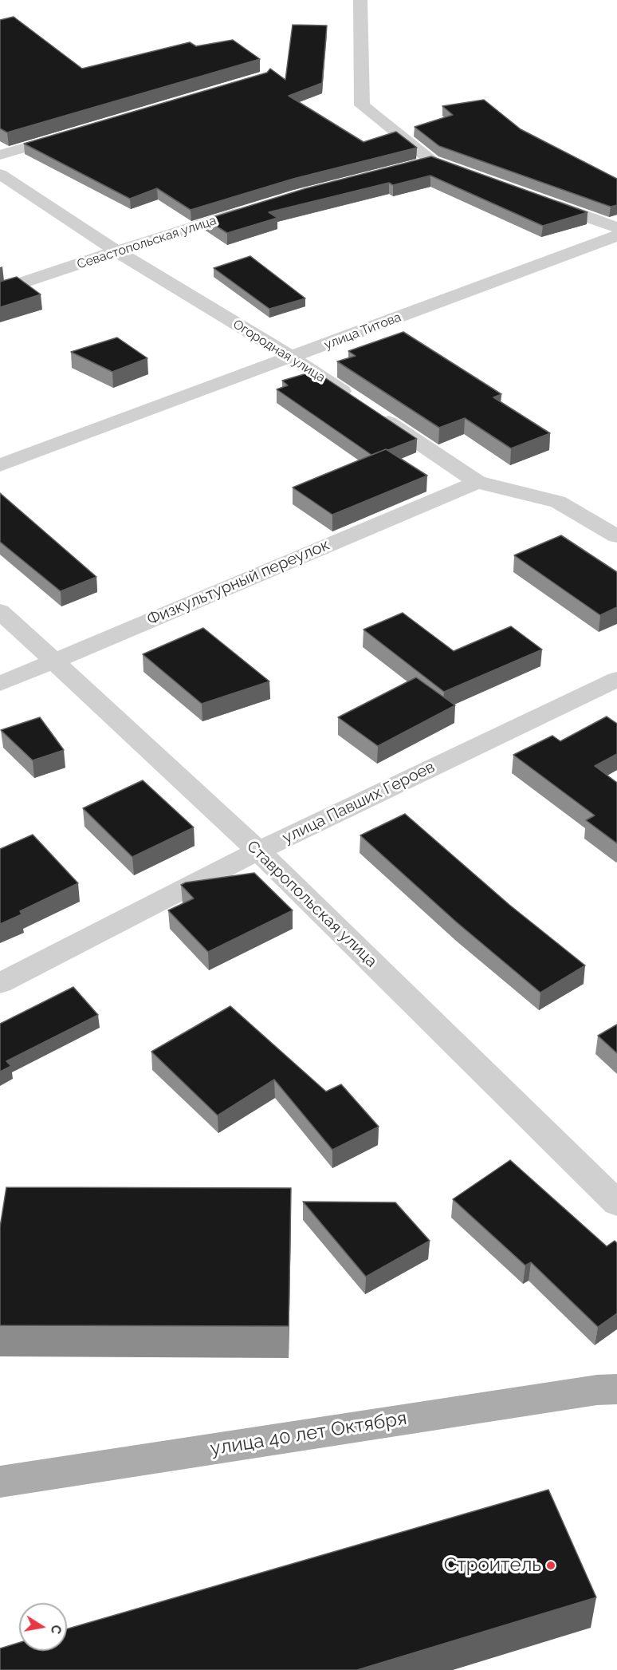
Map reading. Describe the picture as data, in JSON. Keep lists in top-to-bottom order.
{
  "streets": {
    "main road": ["улица 40 лет Октября"],
    "street": [
      "Севастопольская улица",
      "улица Титова",
      "Огородная улица",
      "Физкультурный переулок",
      "улица Павших Героев",
      "Ставропольская улица"
    ]
  },
  "crossings": [
    ["Севастопольская улица", "Огородная улица"],
    ["улица Титова", "Огородная улица"],
    ["Физкультурный переулок", "Ставропольская улица"],
    ["улица Павших Героев", "Ставропольская улица"]
  ],
  "places": ["Строитель"],
  "north": "right"
}
